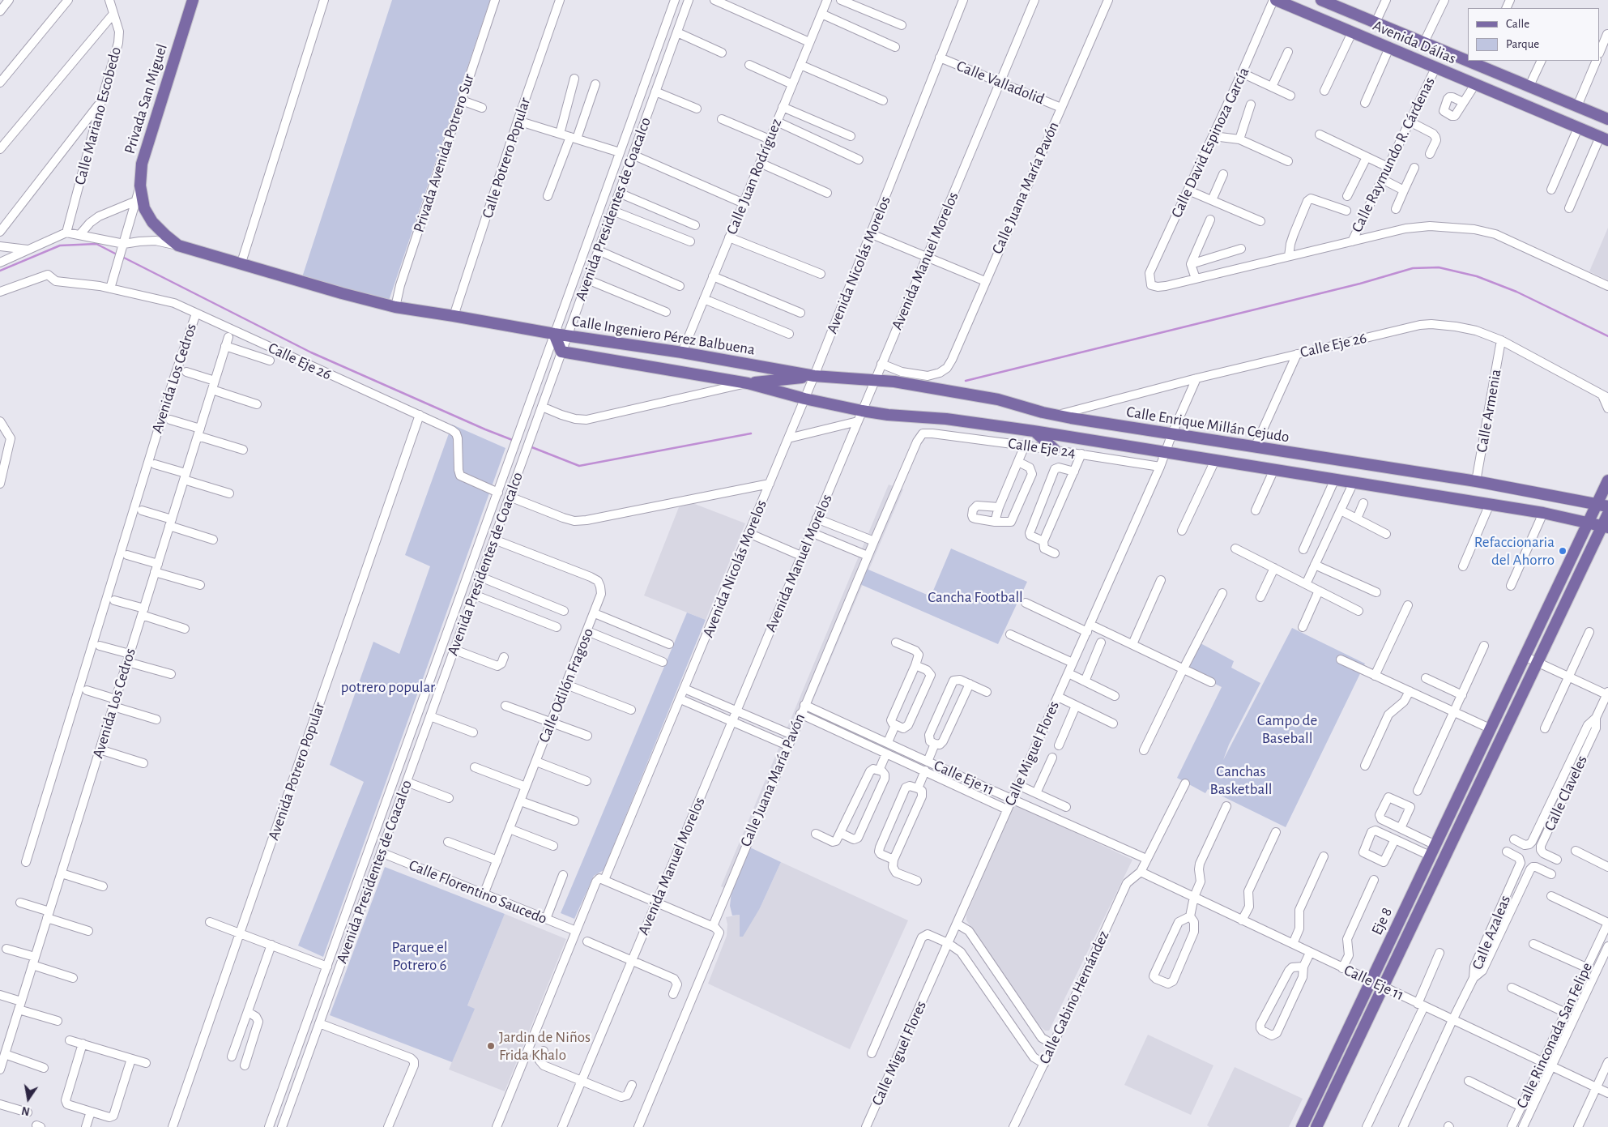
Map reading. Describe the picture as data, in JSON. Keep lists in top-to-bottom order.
{
  "streets": {
    "main road": [
      "Avenida Dálias",
      "Privada San Miguel",
      "Calle Ingeniero Pérez Balbuena",
      "Calle Enrique Millán Cejudo",
      "Eje 8"
    ],
    "street": [
      "Calle Valladolid",
      "Calle Mariano Escobedo",
      "Calle David Espinoza García",
      "Privada Avenida Potrero Sur",
      "Calle Raymundo R. Cárdenas",
      "Calle Potrero Popular",
      "Calle Juan Rodríguez",
      "Calle Juana María Pavón",
      "Avenida Presidentes de Coacalco",
      "Avenida Manuel Morelos",
      "Avenida Nicolás Morelos",
      "Calle Eje 26",
      "Avenida Los Cedros",
      "Calle Armenia",
      "Calle Eje 24",
      "Calle Odilón Fragoso",
      "Calle Miguel Flores",
      "Avenida Potrero Popular",
      "Calle Eje 11",
      "Calle Claveles",
      "Calle Florentino Saucedo",
      "Calle Azaleas",
      "Calle Gabino Hernández",
      "Calle Rinconada San Felipe"
    ]
  },
  "crossings": [
    ["Avenida Dálias", "Calle David Espinoza García"],
    ["Avenida Dálias", "Calle Raymundo R. Cárdenas"],
    ["Calle Valladolid", "Calle Juana María Pavón"],
    ["Calle Valladolid", "Avenida Manuel Morelos"],
    ["Calle Valladolid", "Avenida Nicolás Morelos"],
    ["Calle Juan Rodríguez", "Calle Ingeniero Pérez Balbuena"],
    ["Calle Juana María Pavón", "Avenida Manuel Morelos"],
    ["Calle Juana María Pavón", "Calle Eje 24"],
    ["Calle Juana María Pavón", "Calle Eje 11"],
    ["Avenida Presidentes de Coacalco", "Calle Ingeniero Pérez Balbuena"],
    ["Avenida Presidentes de Coacalco", "Calle Eje 26"],
    ["Avenida Presidentes de Coacalco", "Calle Odilón Fragoso"],
    ["Avenida Presidentes de Coacalco", "Calle Florentino Saucedo"],
    ["Avenida Manuel Morelos", "Calle Enrique Millán Cejudo"],
    ["Avenida Nicolás Morelos", "Calle Ingeniero Pérez Balbuena"],
    ["Avenida Nicolás Morelos", "Calle Enrique Millán Cejudo"],
    ["Avenida Nicolás Morelos", "Calle Florentino Saucedo"],
    ["Calle Ingeniero Pérez Balbuena", "Calle Enrique Millán Cejudo"],
    ["Calle Eje 26", "Avenida Los Cedros"],
    ["Calle Eje 26", "Calle Armenia"],
    ["Calle Eje 26", "Calle Enrique Millán Cejudo"],
    ["Calle Eje 26", "Calle Miguel Flores"],
    ["Calle Eje 26", "Avenida Potrero Popular"],
    ["Calle Armenia", "Calle Enrique Millán Cejudo"],
    ["Calle Enrique Millán Cejudo", "Calle Miguel Flores"],
    ["Calle Enrique Millán Cejudo", "Eje 8"],
    ["Calle Eje 24", "Calle Miguel Flores"],
    ["Calle Odilón Fragoso", "Calle Florentino Saucedo"],
    ["Calle Miguel Flores", "Calle Eje 11"],
    ["Calle Eje 11", "Eje 8"],
    ["Calle Eje 11", "Calle Azaleas"],
    ["Calle Eje 11", "Calle Gabino Hernández"],
    ["Calle Eje 11", "Calle Rinconada San Felipe"]
  ],
  "parks": [
    "Cancha Football",
    "potrero popular",
    "Campo de Baseball",
    "Canchas Basketball",
    "Parque el Potrero 6"
  ],
  "places": ["Refaccionaria del Ahorro", "Jardin de Niños Frida Khalo"],
  "legend": ["Calle", "Parque"],
  "north": "bottom"
}
